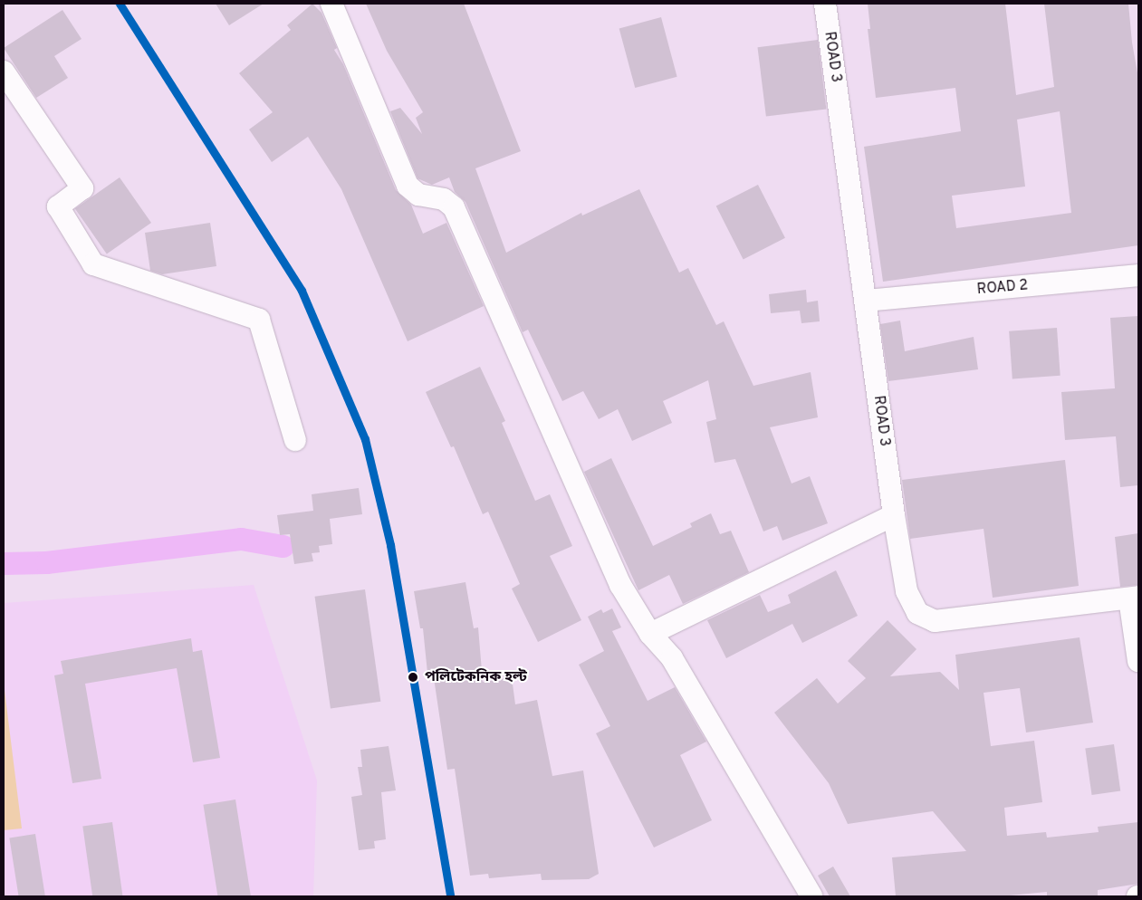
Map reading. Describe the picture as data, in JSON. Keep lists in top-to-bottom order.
{
  "streets": {
    "street": ["ROAD 3", "ROAD 2"]
  },
  "crossings": [
    ["ROAD 3", "ROAD 2"]
  ],
  "places": ["পলিটেকনিক হল্ট"]
}
